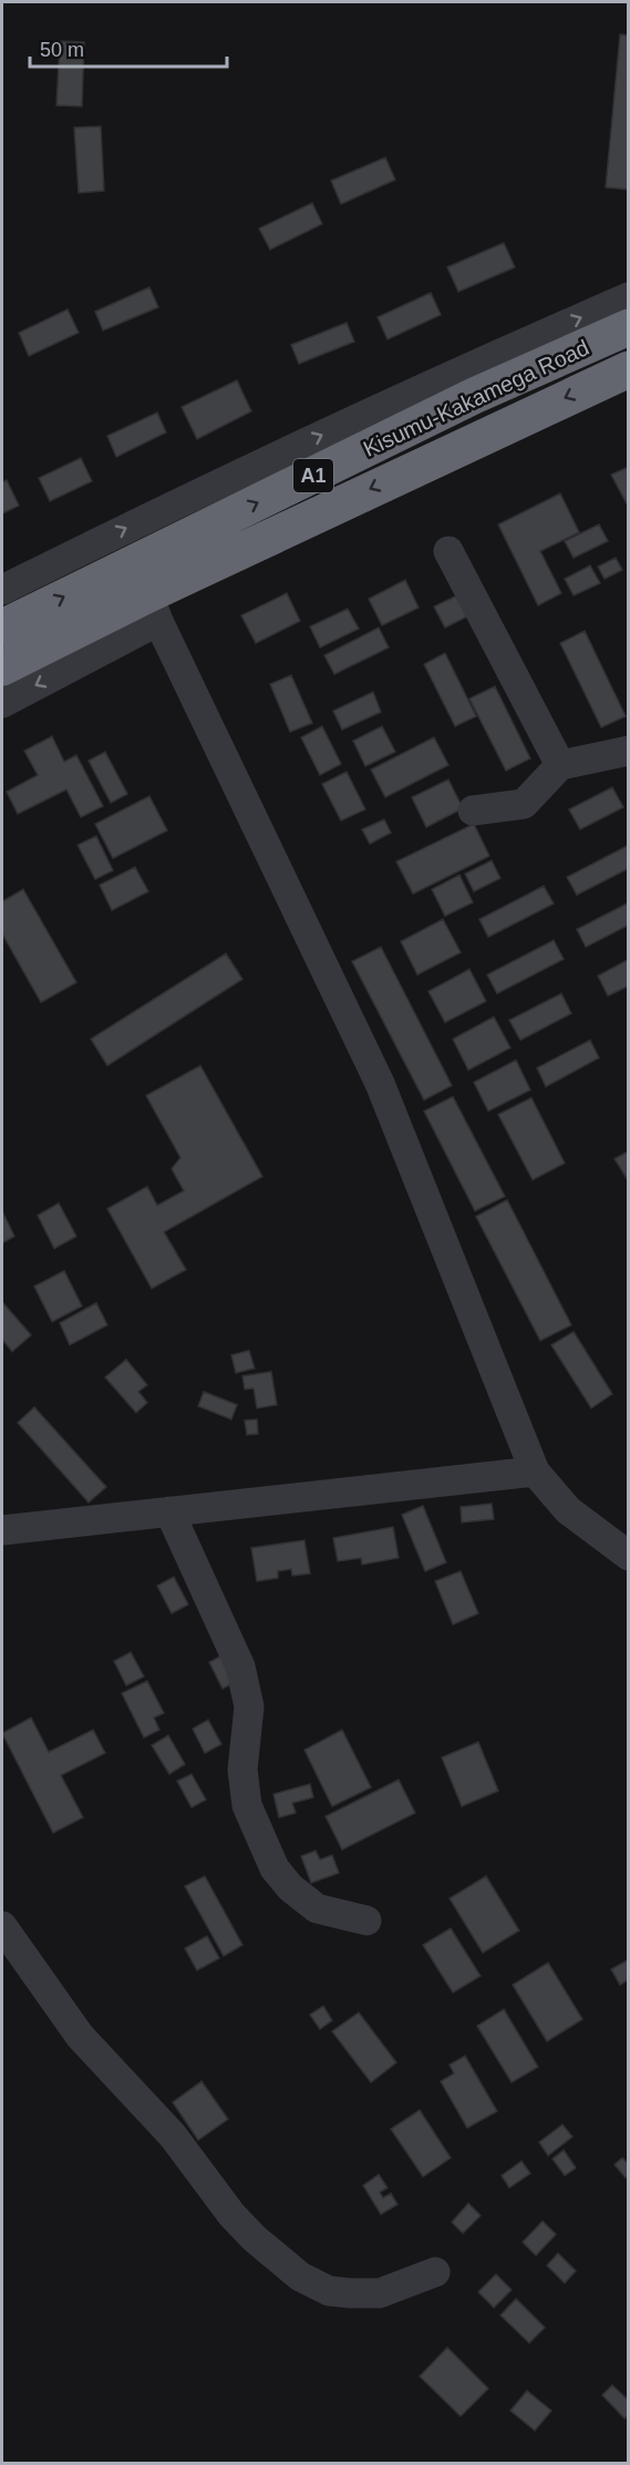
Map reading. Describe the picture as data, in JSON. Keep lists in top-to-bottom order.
{
  "streets": {
    "highway": ["Kisumu-Kakamega Road", "A1"]
  },
  "scale_bar": "50 m"
}
